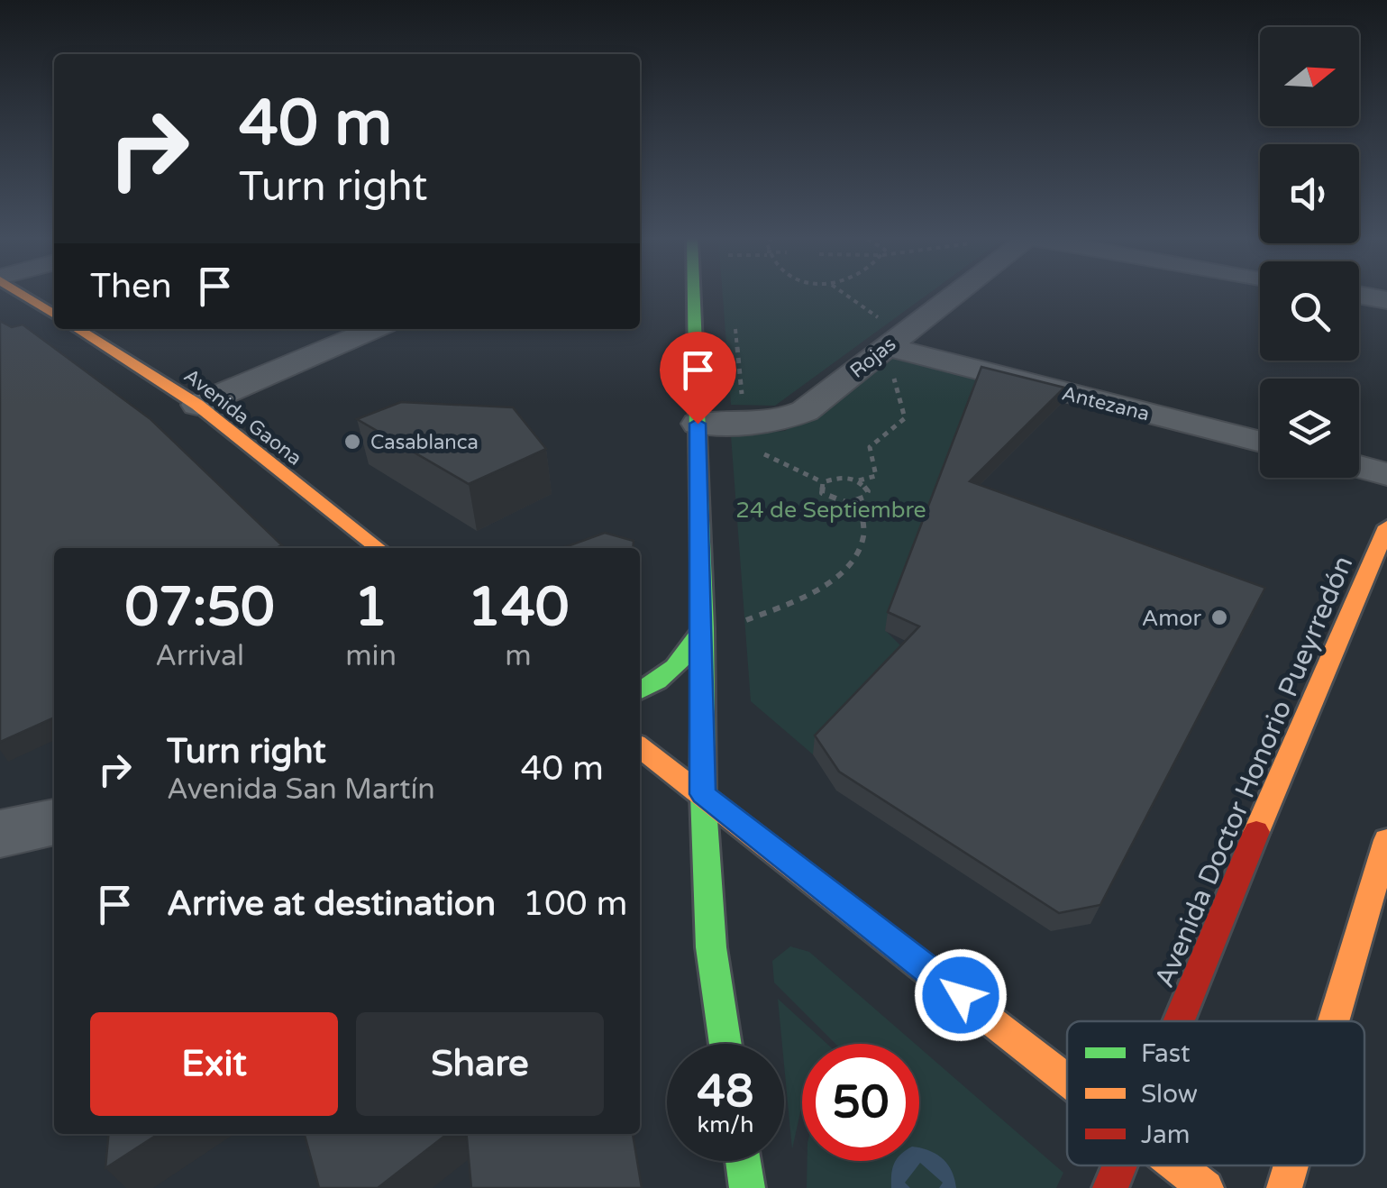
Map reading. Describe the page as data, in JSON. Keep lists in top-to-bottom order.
{
  "streets": {
    "main road": ["Avenida Gaona", "Avenida Doctor Honorio Pueyrredón"],
    "street": ["Rojas", "Antezana"]
  },
  "crossings": [
    ["Rojas", "Antezana"]
  ],
  "parks": ["24 de Septiembre"],
  "places": ["Casablanca", "Amor"],
  "legend": ["Fast", "Slow", "Jam"],
  "north": "right",
  "page": {
    "turn": ["40 m", "Turn right"],
    "then": "Then",
    "eta": [
      "07:50",
      "Arrival",
      "1",
      "min",
      "140",
      "m"
    ],
    "list": [
      {
        "name": "Turn right",
        "note": "Avenida San Martín",
        "value": "40 m"
      },
      {
        "name": "Arrive at destination",
        "value": "100 m"
      }
    ],
    "buttons": ["Exit", "Share"],
    "speed": "48 km/h",
    "limit": "50"
  }
}
